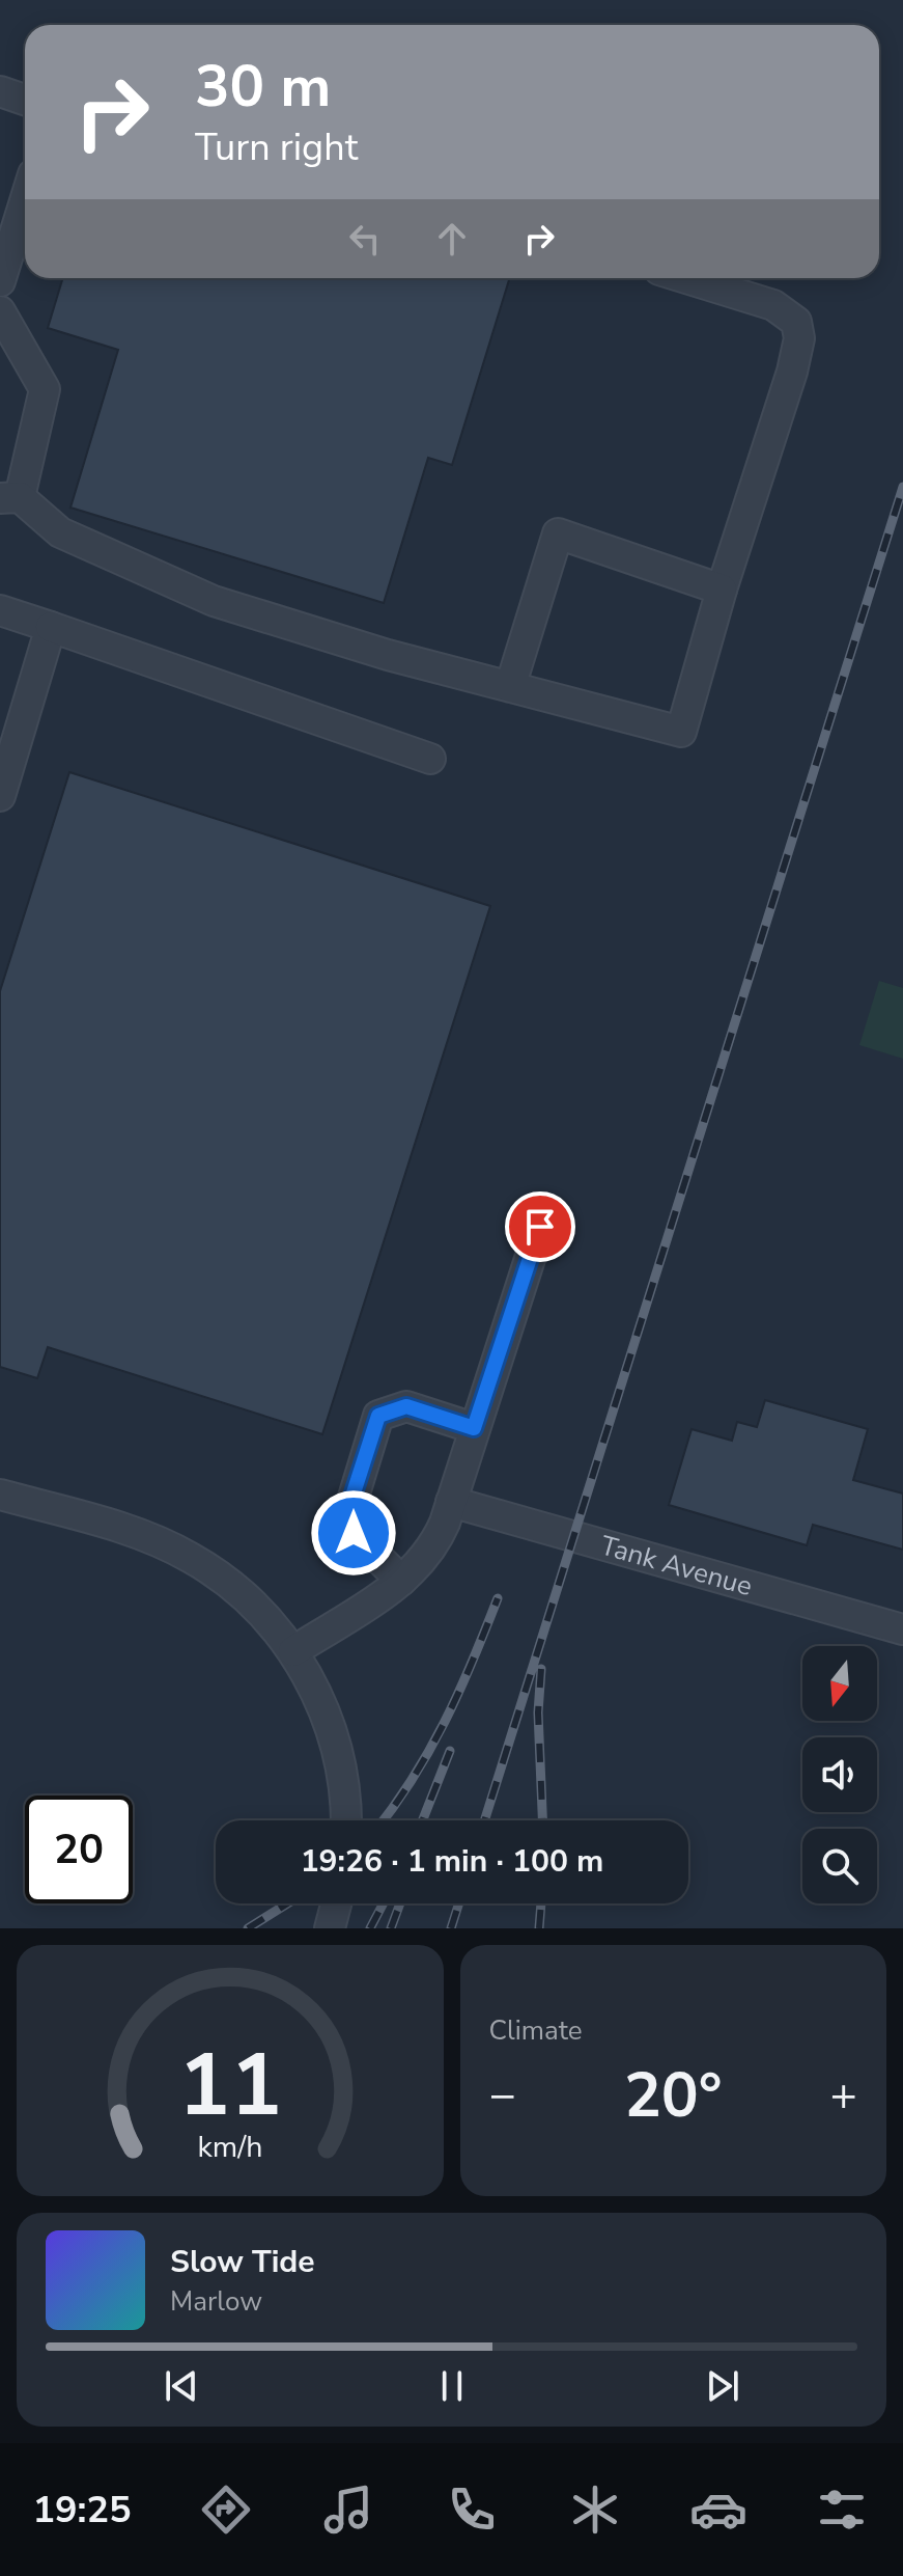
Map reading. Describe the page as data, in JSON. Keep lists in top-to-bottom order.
{
  "streets": {
    "street": ["Tank Avenue"]
  },
  "north": "bottom",
  "page": {
    "turn": ["30 m", "Turn right"],
    "limit": "20",
    "trip": "19:26 · 1 min · 100 m",
    "tile": "Climate",
    "heat": ["−", "20°", "+"],
    "song": ["Slow Tide", "Marlow"],
    "tabs": "19:25",
    "gauge": ["11", "km/h"]
  }
}
